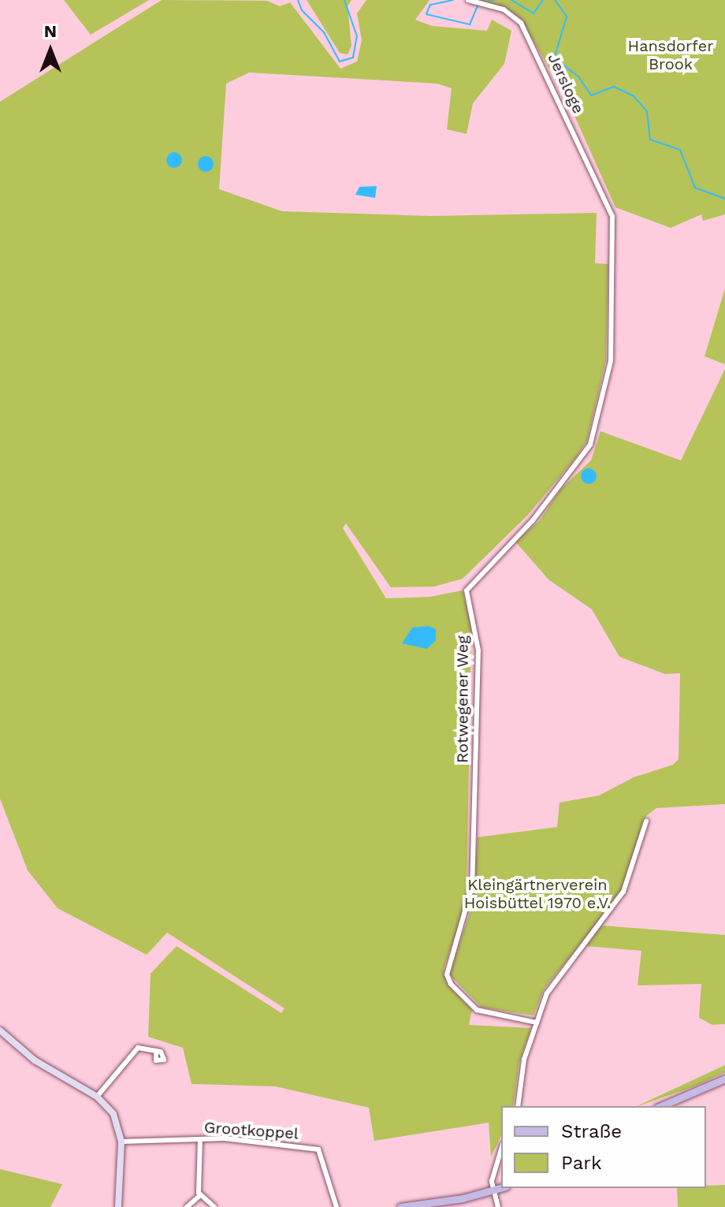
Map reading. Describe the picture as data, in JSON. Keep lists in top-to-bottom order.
{
  "streets": {
    "street": ["Jersloge", "Rotwegener Weg", "Grootkoppel"]
  },
  "crossings": [
    ["Jersloge", "Rotwegener Weg"]
  ],
  "parks": ["Hansdorfer Brook", "Kleingärtnerverein Hoisbüttel 1970 e.V."],
  "legend": ["Straße", "Park"],
  "north": "top"
}
